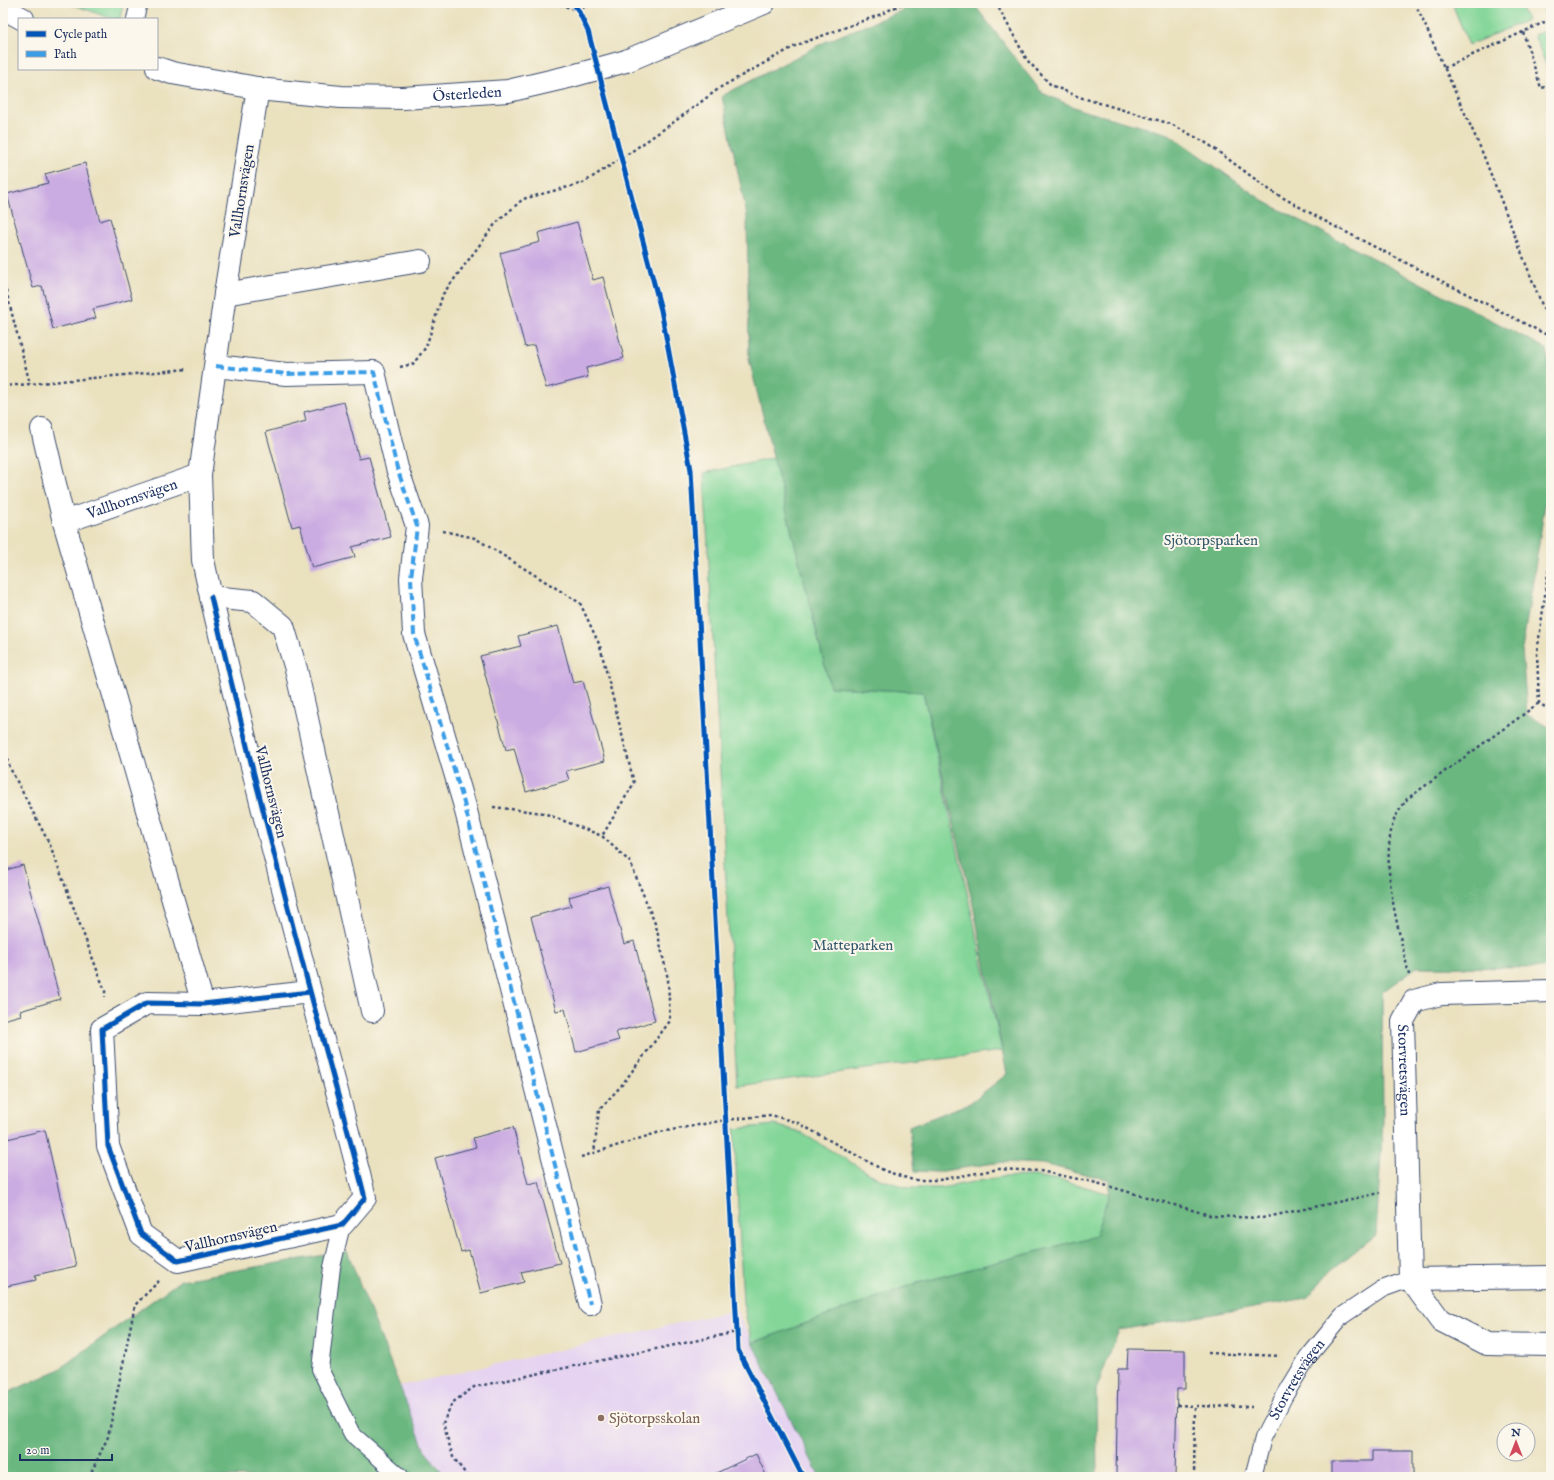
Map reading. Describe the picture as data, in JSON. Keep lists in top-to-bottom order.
{
  "streets": {
    "street": ["Österleden", "Vallhornsvägen", "Storvretsvägen"]
  },
  "crossings": [
    ["Österleden", "Vallhornsvägen"]
  ],
  "parks": ["Sjötorpsparken", "Matteparken"],
  "places": ["Sjötorpsskolan"],
  "legend": ["Cycle path", "Path"],
  "scale_bar": "20 m",
  "north": "top"
}
